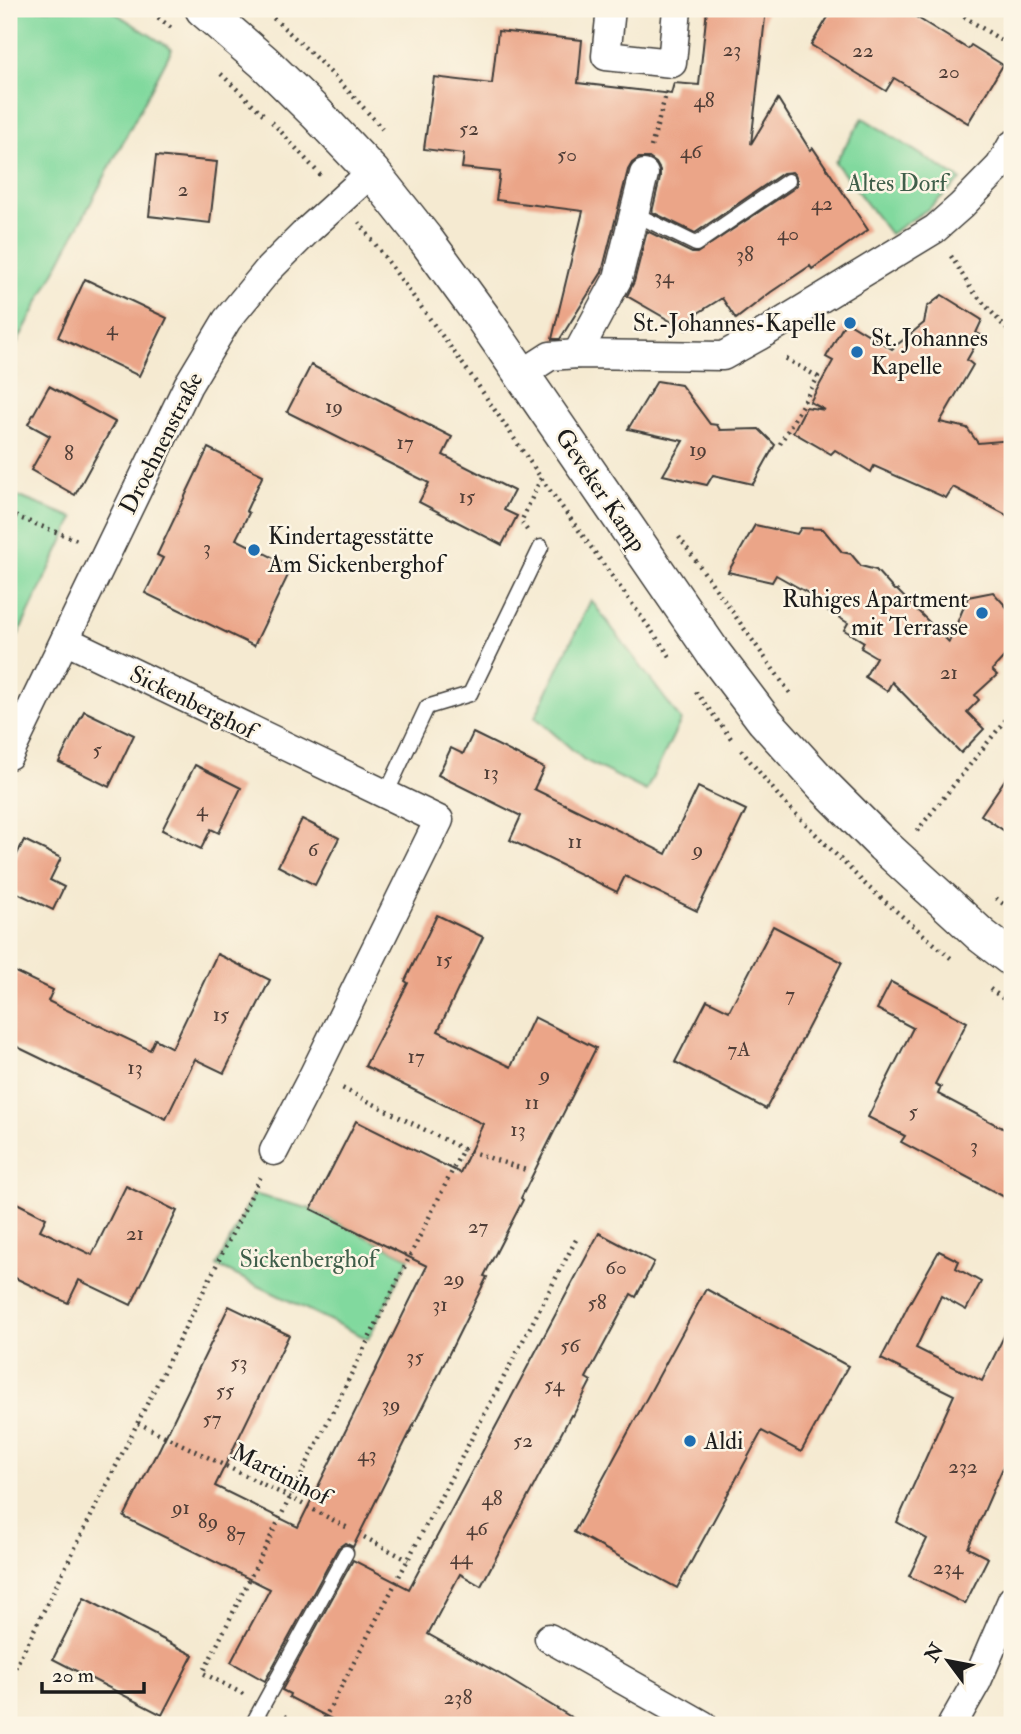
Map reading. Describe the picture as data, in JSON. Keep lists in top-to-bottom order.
{
  "streets": {
    "street": ["Droehnenstraße", "Geveker Kamp", "Sickenberghof"],
    "path": ["Martinihof"]
  },
  "crossings": [
    ["Droehnenstraße", "Geveker Kamp"],
    ["Droehnenstraße", "Sickenberghof"]
  ],
  "parks": ["Altes Dorf", "Sickenberghof"],
  "places": [
    "St.-Johannes-Kapelle",
    "St. Johannes Kapelle",
    "Kindertagesstätte Am Sickenberghof",
    "Ruhiges Apartment mit Terrasse",
    "Aldi"
  ],
  "house_numbers": [
    "23",
    "22",
    "20",
    "48",
    "52",
    "46",
    "50",
    "2",
    "42",
    "40",
    "38",
    "34",
    "4",
    "19",
    "17",
    "19",
    "8",
    "15",
    "3",
    "21",
    "5",
    "13",
    "4",
    "11",
    "6",
    "9",
    "15",
    "7",
    "15",
    "7A",
    "17",
    "13",
    "9",
    "11",
    "5",
    "13",
    "3",
    "27",
    "21",
    "60",
    "29",
    "58",
    "31",
    "56",
    "35",
    "53",
    "54",
    "55",
    "39",
    "57",
    "52",
    "43",
    "232",
    "48",
    "91",
    "89",
    "46",
    "87",
    "44",
    "234",
    "238"
  ],
  "scale_bar": "20 m",
  "north": "top left"
}
